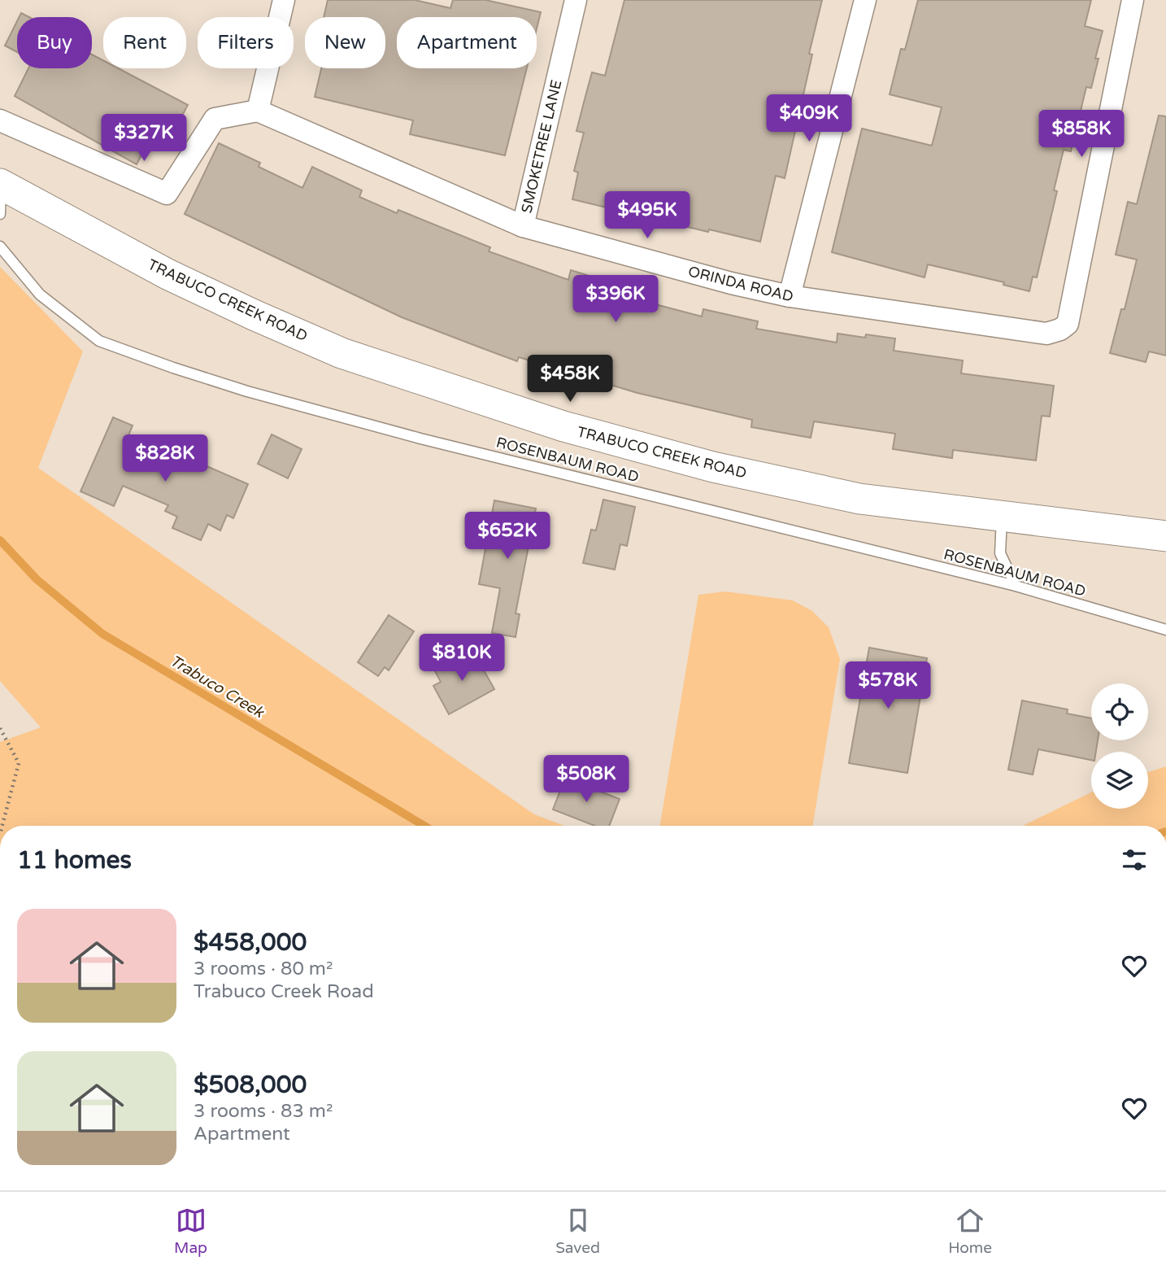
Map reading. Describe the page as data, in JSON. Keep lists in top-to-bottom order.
{
  "streets": {
    "street": ["SMOKETREE LANE", "ORINDA ROAD", "TRABUCO CREEK ROAD"],
    "lane": ["ROSENBAUM ROAD"]
  },
  "crossings": [
    ["SMOKETREE LANE", "ORINDA ROAD"]
  ],
  "water": ["Trabuco Creek"],
  "page": {
    "chip": [
      "Buy",
      "Rent",
      "Filters",
      "New",
      "Apartment"
    ],
    "price": [
      "$409K",
      "$858K",
      "$327K",
      "$495K",
      "$396K",
      "$458K",
      "$828K",
      "$652K",
      "$810K",
      "$578K",
      "$508K"
    ],
    "heading": "11 homes",
    "list": [
      {
        "name": "$458,000",
        "note": "3 rooms · 80 m² · Trabuco Creek Road"
      },
      {
        "name": "$508,000",
        "note": "3 rooms · 83 m² · Apartment"
      }
    ],
    "tabs": ["Map", "Saved", "Home"]
  }
}
